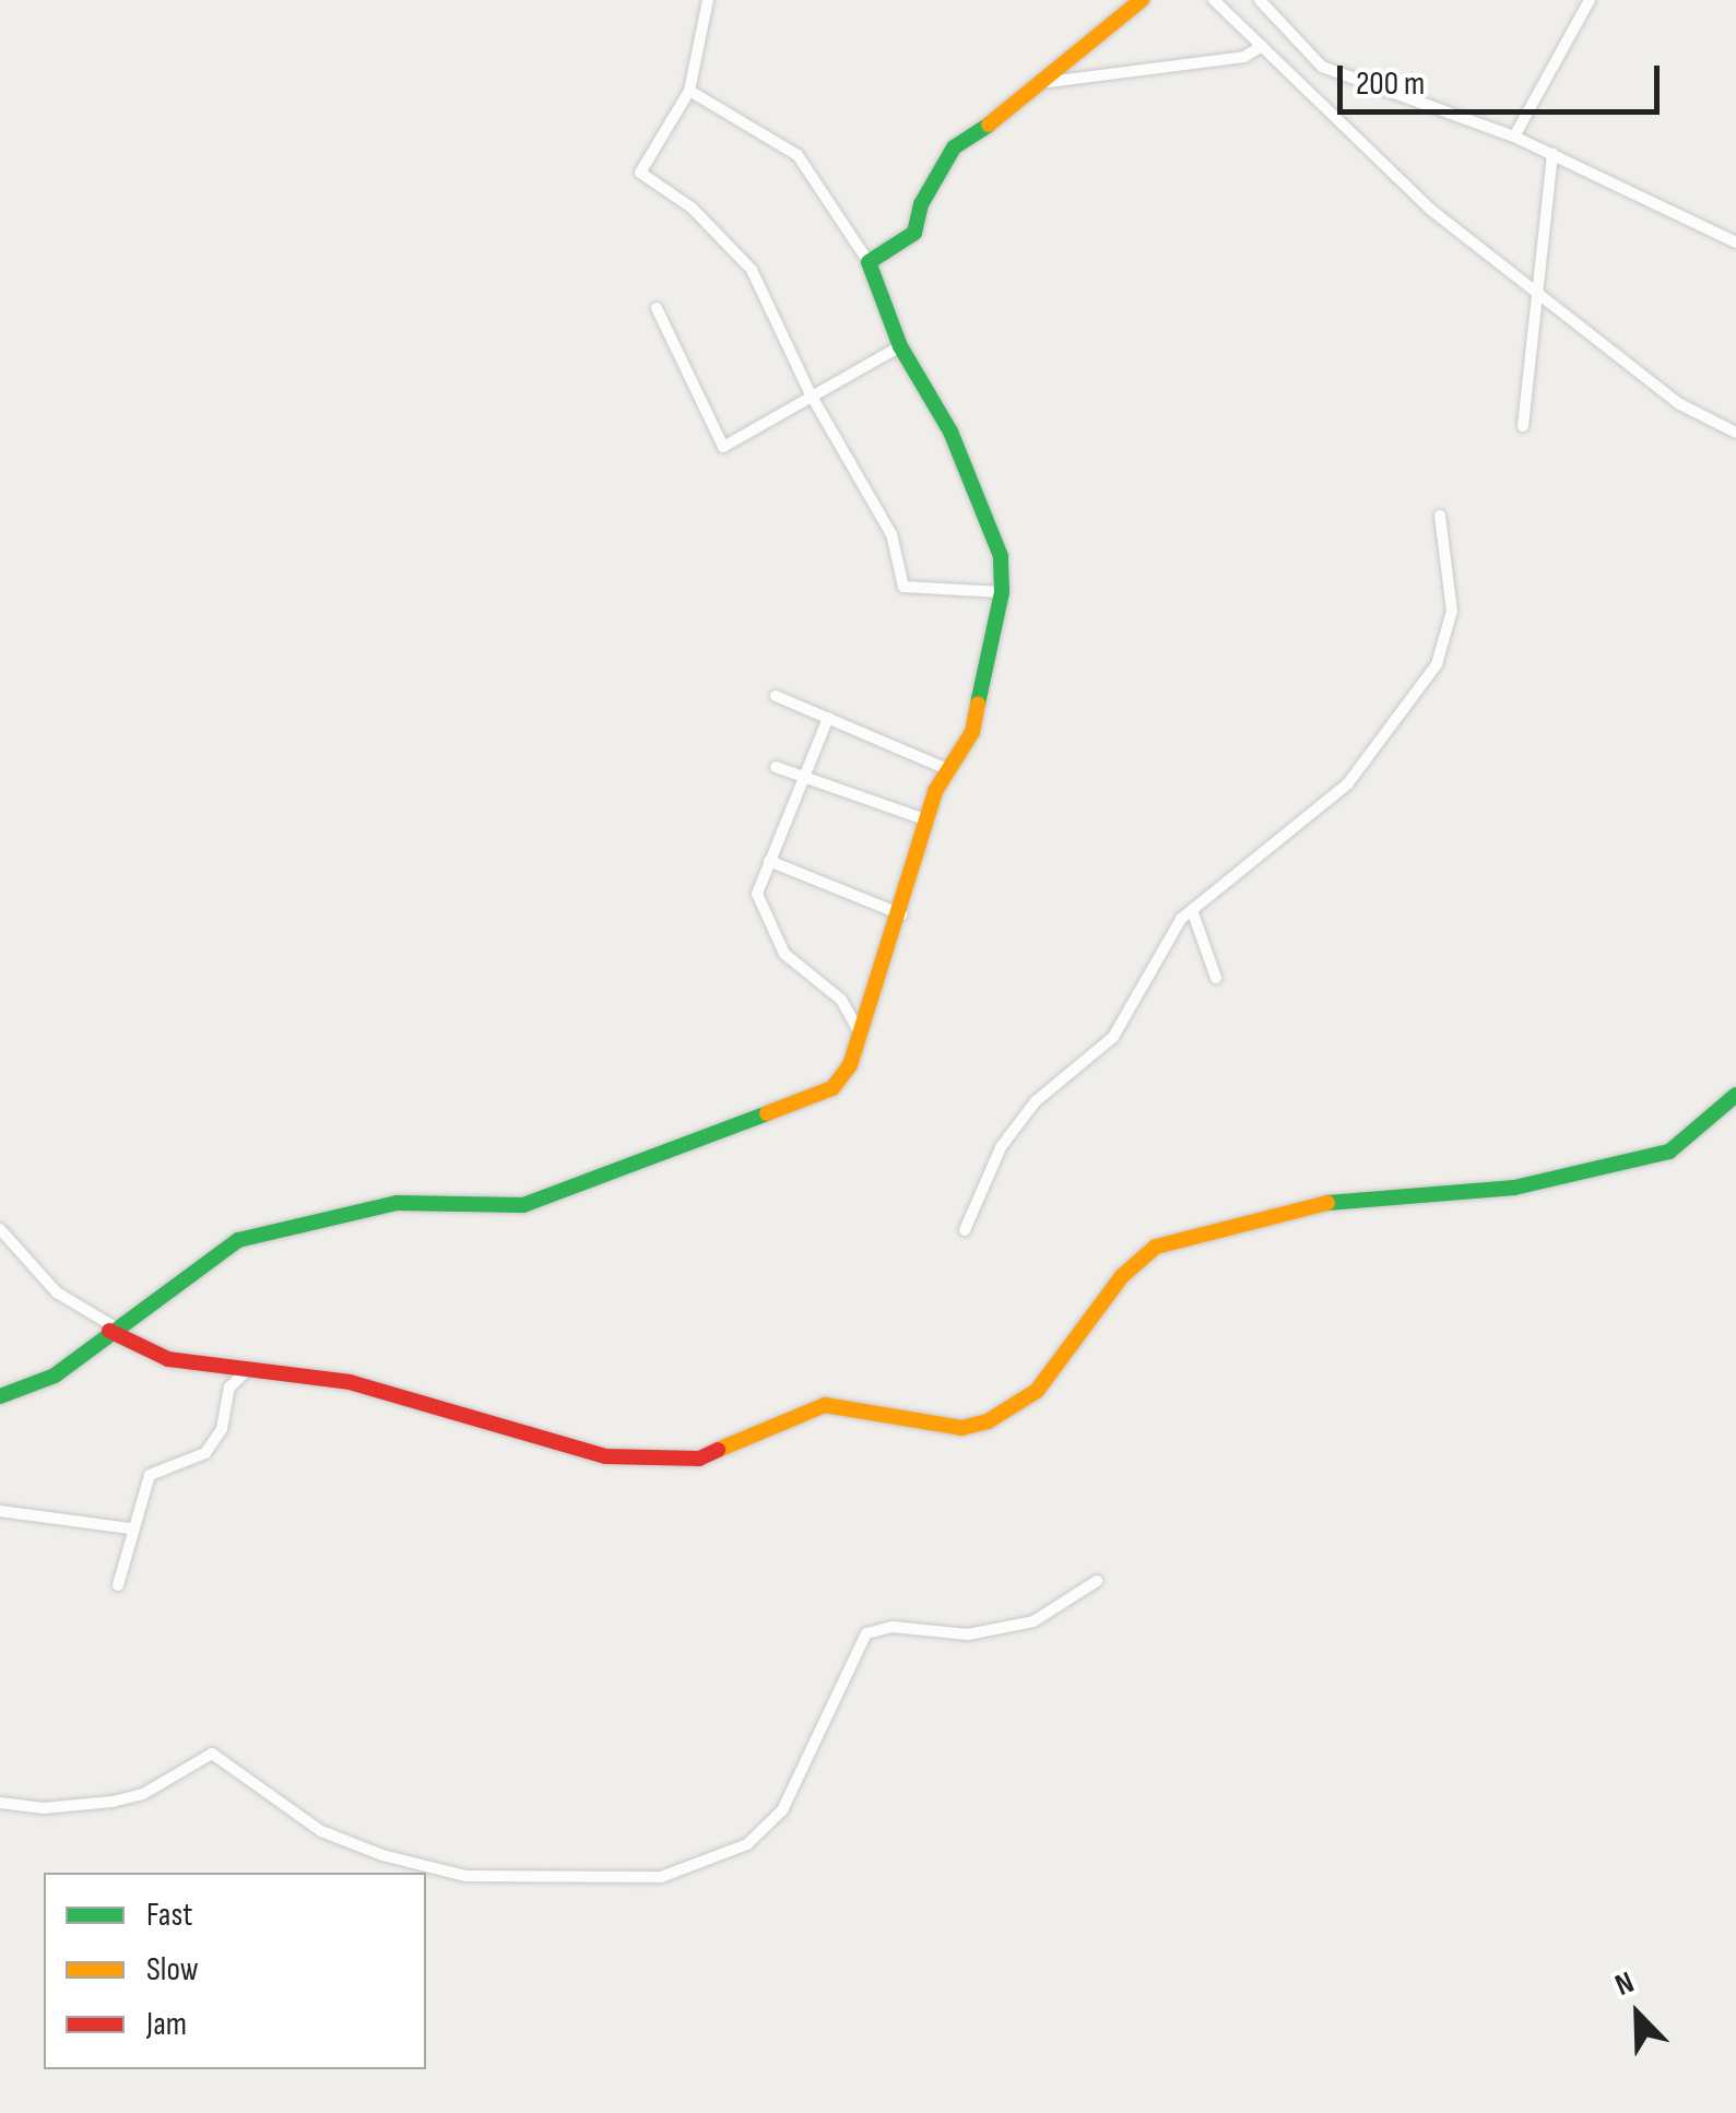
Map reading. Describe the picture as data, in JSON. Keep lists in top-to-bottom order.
{
  "legend": ["Fast", "Slow", "Jam"],
  "scale_bar": "200 m",
  "north": "top left"
}
